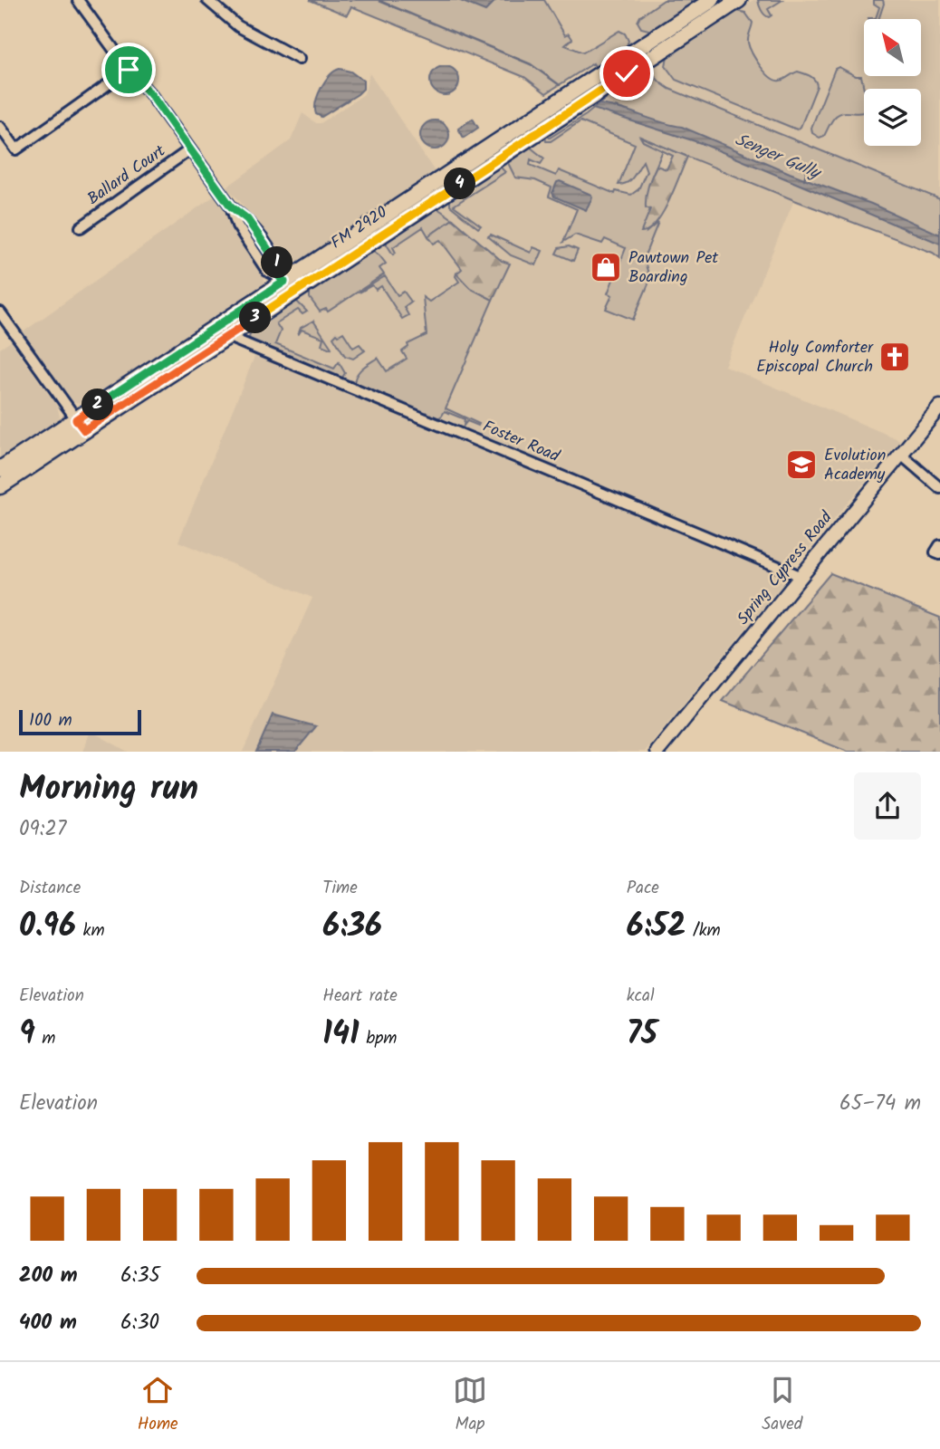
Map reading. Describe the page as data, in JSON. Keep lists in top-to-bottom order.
{
  "streets": {
    "main road": ["FM 2920", "Spring Cypress Road"],
    "street": ["Ballard Court", "Foster Road"]
  },
  "crossings": [
    ["FM 2920", "Foster Road"],
    ["Foster Road", "Spring Cypress Road"]
  ],
  "water": ["Senger Gully"],
  "places": {
    "shop": ["Pawtown Pet Boarding"],
    "church": ["Holy Comforter Episcopal Church"],
    "school or university": ["Evolution Academy"]
  },
  "scale_bar": "100 m",
  "north": "top left",
  "page": {
    "pins": [
      "4",
      "1",
      "3",
      "2"
    ],
    "scale": "100 m",
    "heading": ["Morning run", "09:27"],
    "stats": [
      ["Distance", "0.96 km"],
      ["Time", "6:36"],
      ["Pace", "6:52 /km"],
      ["Elevation", "9 m"],
      ["Heart rate", "141 bpm"],
      ["kcal", "75"]
    ],
    "chart": ["Elevation", "65–74 m"],
    "list": [
      {
        "name": "200 m",
        "note": "6:35"
      },
      {
        "name": "400 m",
        "note": "6:30"
      }
    ],
    "tabs": ["Home", "Map", "Saved"]
  }
}
